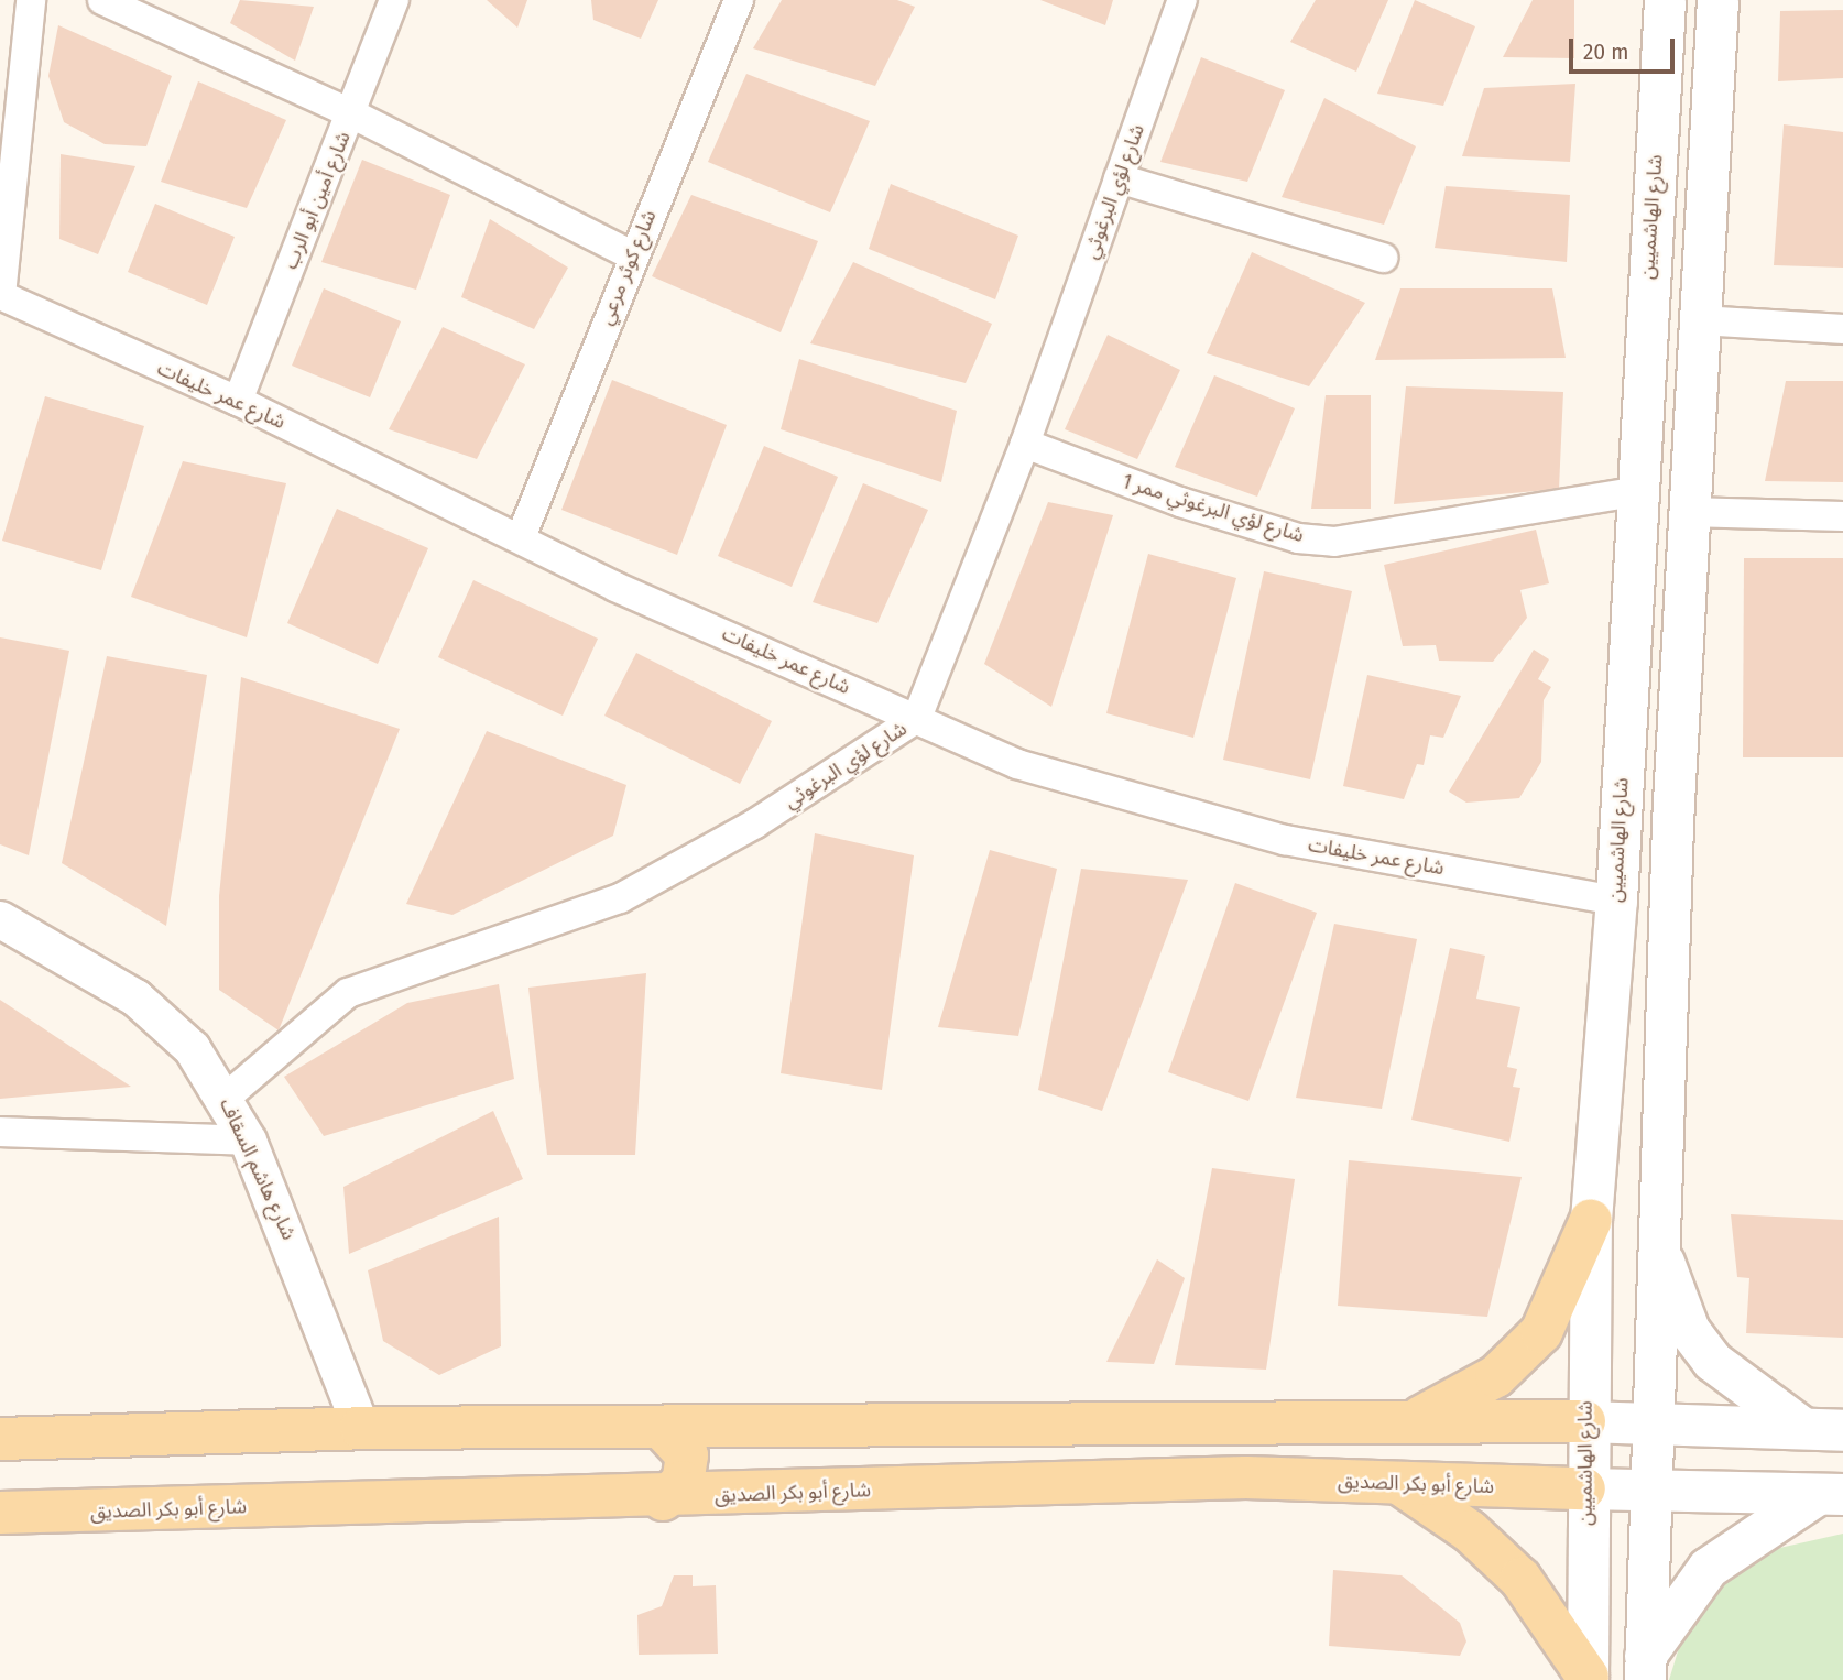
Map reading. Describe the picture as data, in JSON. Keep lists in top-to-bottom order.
{
  "streets": {
    "main road": ["شارع الهاشميين", "شارع أبو بكر الصديق"],
    "street": [
      "شارع لؤي البرغوثي",
      "شارع أمين أبو الرب",
      "شارع كوثر مرعي",
      "شارع عمر خليفات",
      "شارع لؤي البرغوثي ممر 1",
      "شارع هاشم السقاف"
    ]
  },
  "crossings": [
    ["شارع لؤي البرغوثي", "شارع عمر خليفات"],
    ["شارع لؤي البرغوثي", "شارع لؤي البرغوثي ممر 1"],
    ["شارع لؤي البرغوثي", "شارع هاشم السقاف"],
    ["شارع أمين أبو الرب", "شارع عمر خليفات"],
    ["شارع الهاشميين", "شارع عمر خليفات"],
    ["شارع الهاشميين", "شارع لؤي البرغوثي ممر 1"],
    ["شارع الهاشميين", "شارع أبو بكر الصديق"],
    ["شارع كوثر مرعي", "شارع عمر خليفات"]
  ],
  "scale_bar": "20 m"
}
